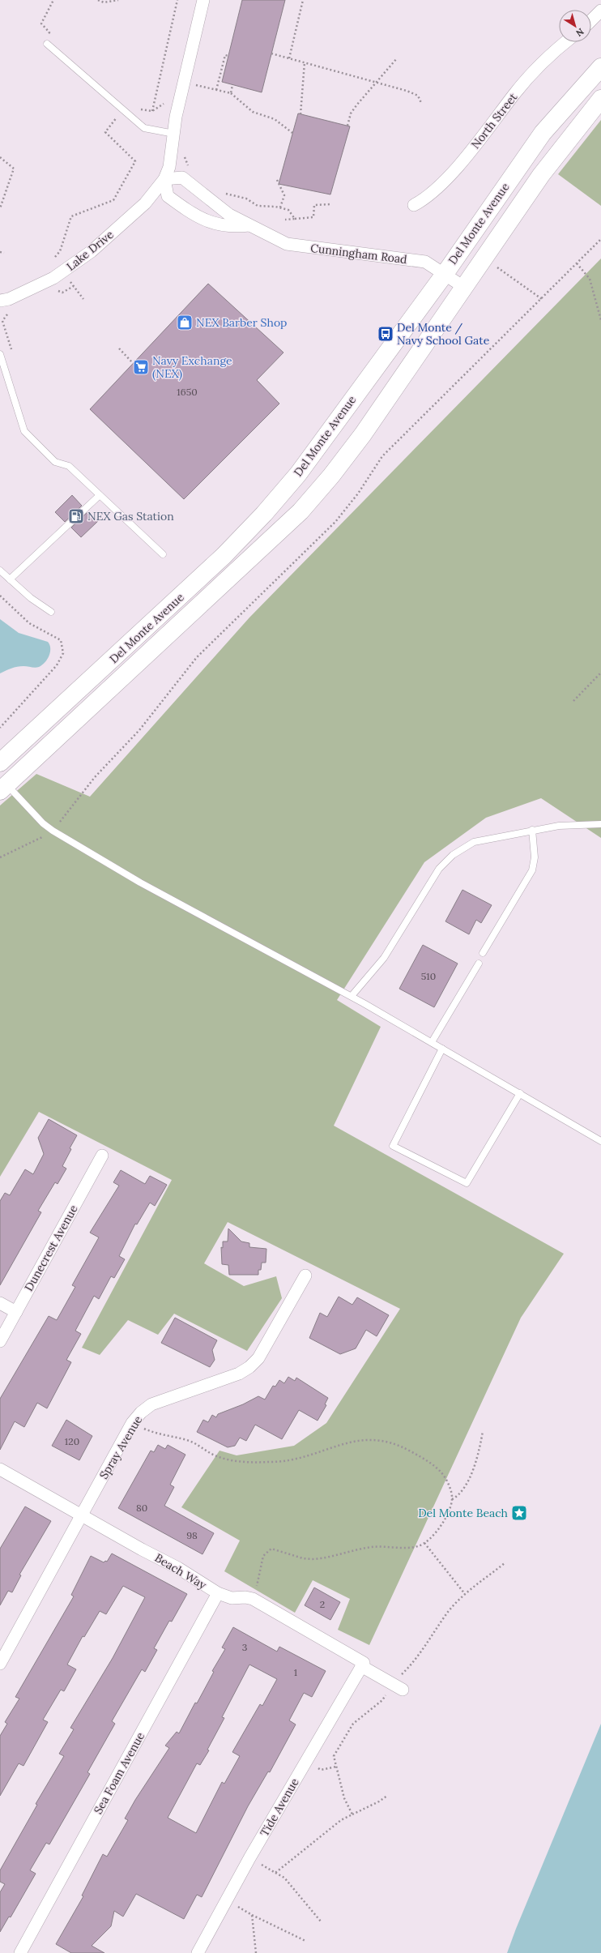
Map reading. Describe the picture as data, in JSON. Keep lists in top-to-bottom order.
{
  "streets": {
    "main road": ["Del Monte Avenue"],
    "street": [
      "North Street",
      "Lake Drive",
      "Cunningham Road",
      "Dunecrest Avenue",
      "Spray Avenue",
      "Beach Way",
      "Sea Foam Avenue",
      "Tide Avenue"
    ]
  },
  "crossings": [
    ["Del Monte Avenue", "Cunningham Road"],
    ["Lake Drive", "Cunningham Road"],
    ["Spray Avenue", "Beach Way"],
    ["Beach Way", "Sea Foam Avenue"],
    ["Beach Way", "Tide Avenue"]
  ],
  "places": {
    "shop": ["NEX Barber Shop"],
    "bus stop": ["Del Monte / Navy School Gate"],
    "supermarket": ["Navy Exchange (NEX)"],
    "fuel station": ["NEX Gas Station"],
    "place": ["Del Monte Beach"]
  },
  "house_numbers": [
    "1650",
    "510",
    "120",
    "80",
    "98",
    "2",
    "3",
    "1"
  ],
  "north": "bottom right"
}
